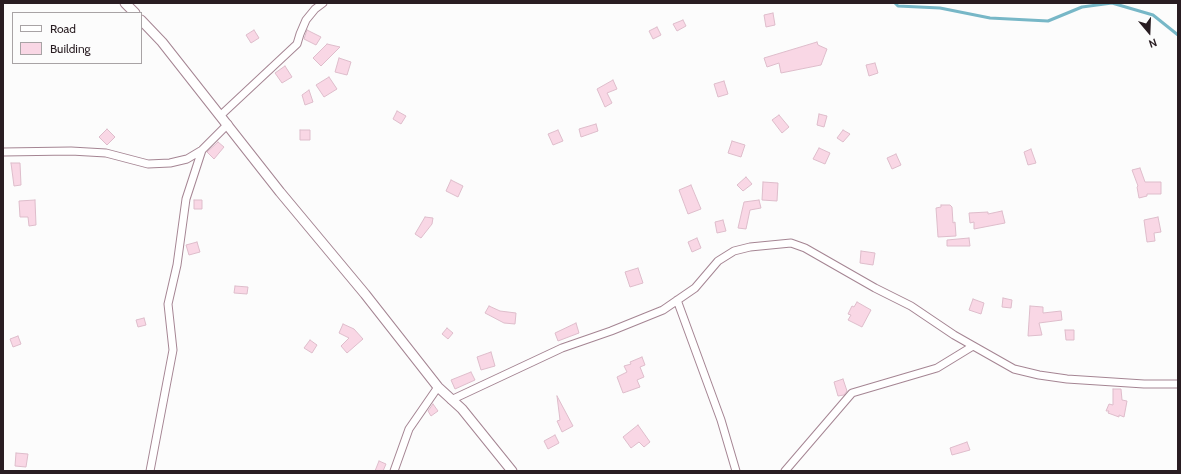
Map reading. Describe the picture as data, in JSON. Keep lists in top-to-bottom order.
{
  "legend": ["Road", "Building"],
  "north": "bottom"
}
